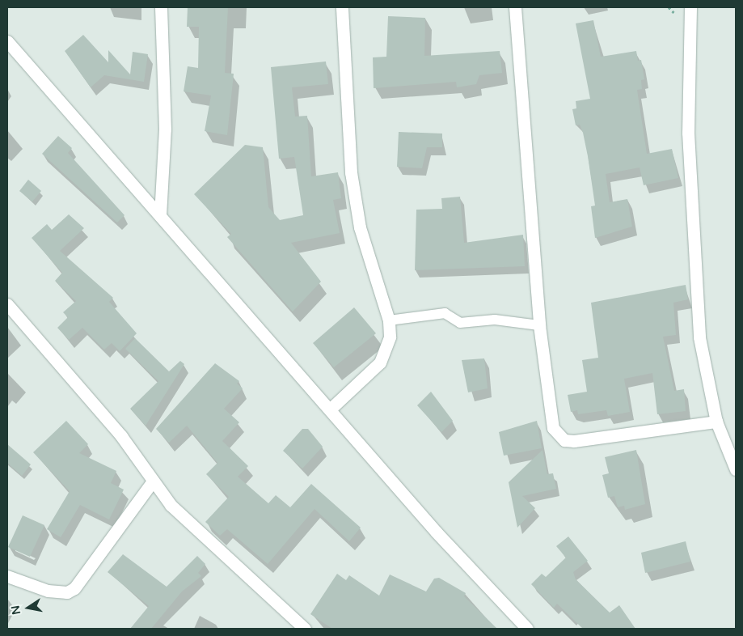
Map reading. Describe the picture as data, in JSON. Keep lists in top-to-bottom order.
{
  "north": "left"
}
